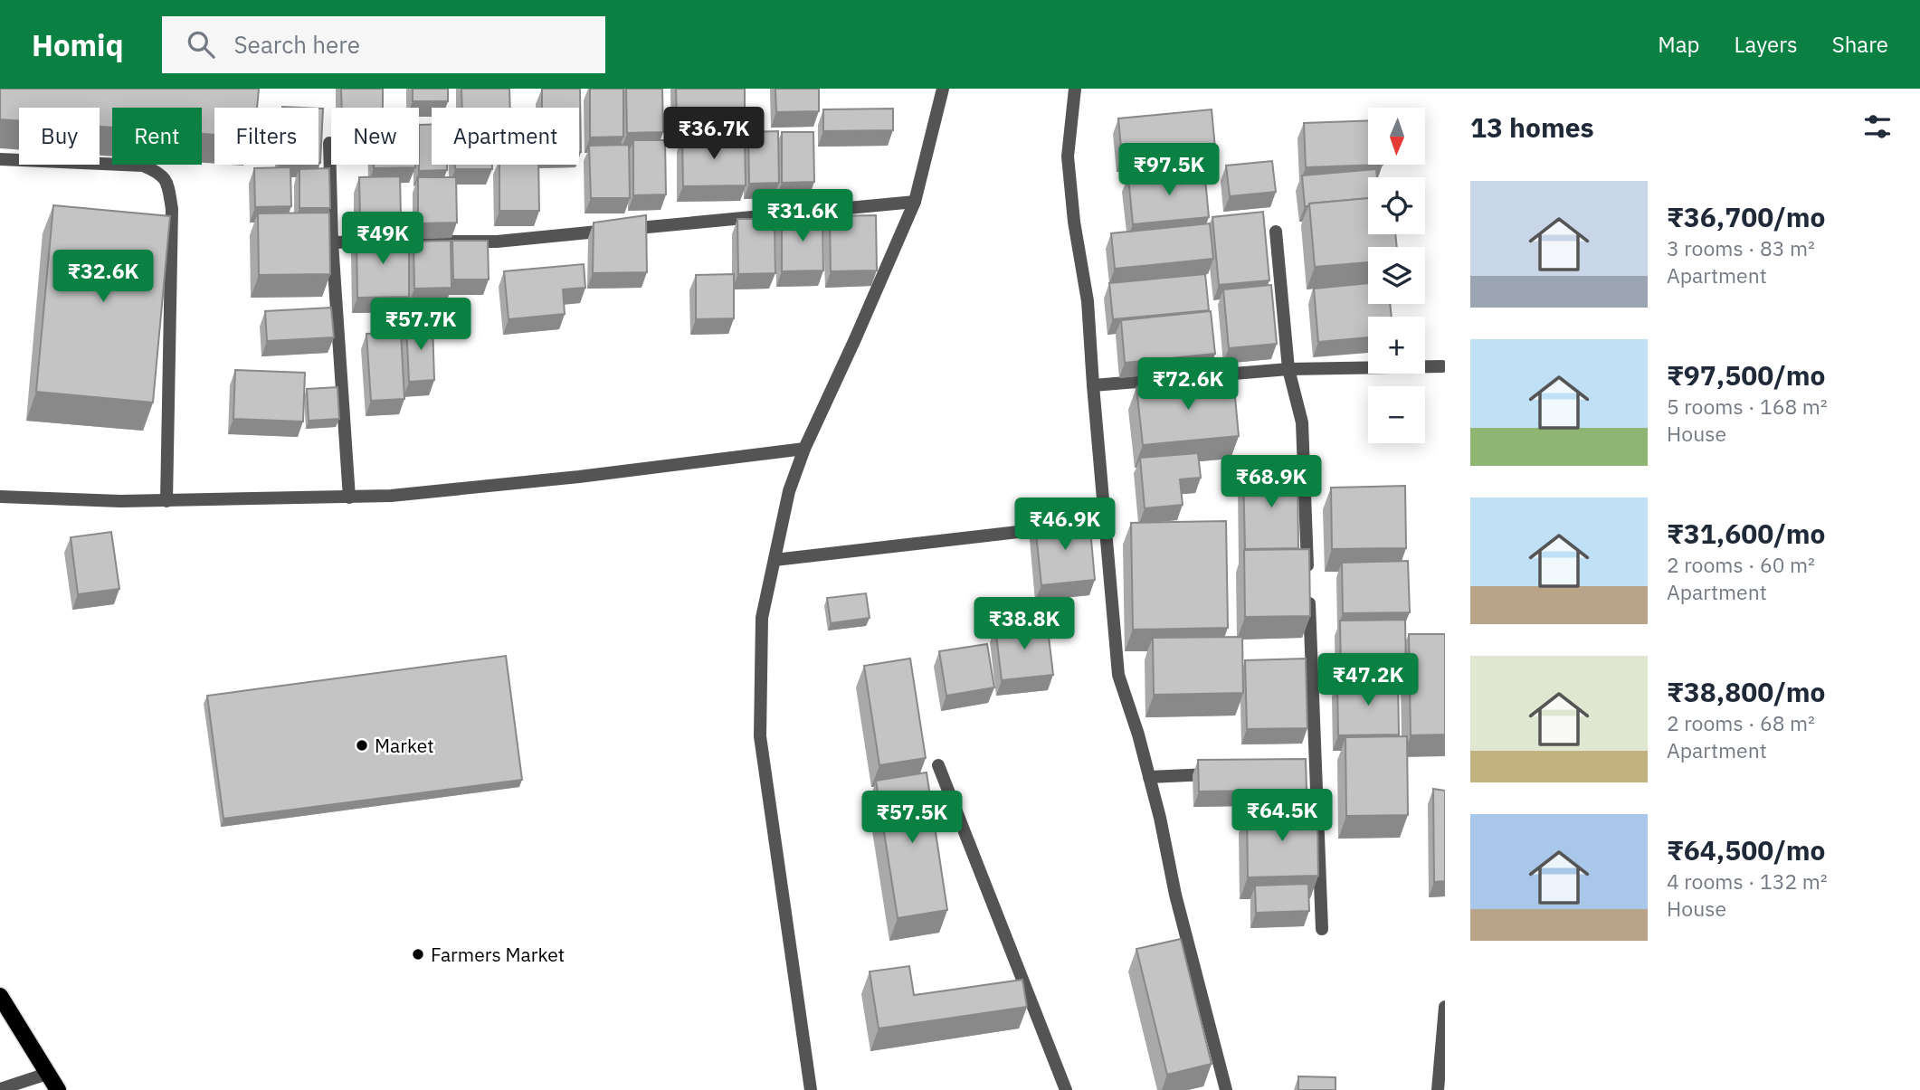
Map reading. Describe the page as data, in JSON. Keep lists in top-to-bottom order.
{
  "places": ["Market", "Farmers Market"],
  "north": "bottom",
  "page": {
    "header": "Homiq",
    "search": "Search here",
    "nav": ["Map", "Layers", "Share"],
    "heading": "13 homes",
    "price": [
      "₹36.7K",
      "₹97.5K",
      "₹31.6K",
      "₹49K",
      "₹32.6K",
      "₹57.7K",
      "₹72.6K",
      "₹68.9K",
      "₹46.9K",
      "₹38.8K",
      "₹47.2K",
      "₹64.5K",
      "₹57.5K"
    ],
    "map_buttons": ["+", "−"],
    "chip": [
      "Buy",
      "Rent",
      "Filters",
      "New",
      "Apartment"
    ],
    "list": [
      {
        "name": "₹36,700/mo",
        "note": "3 rooms · 83 m² · Apartment"
      },
      {
        "name": "₹97,500/mo",
        "note": "5 rooms · 168 m² · House"
      },
      {
        "name": "₹31,600/mo",
        "note": "2 rooms · 60 m² · Apartment"
      },
      {
        "name": "₹38,800/mo",
        "note": "2 rooms · 68 m² · Apartment"
      },
      {
        "name": "₹64,500/mo",
        "note": "4 rooms · 132 m² · House"
      }
    ]
  }
}
